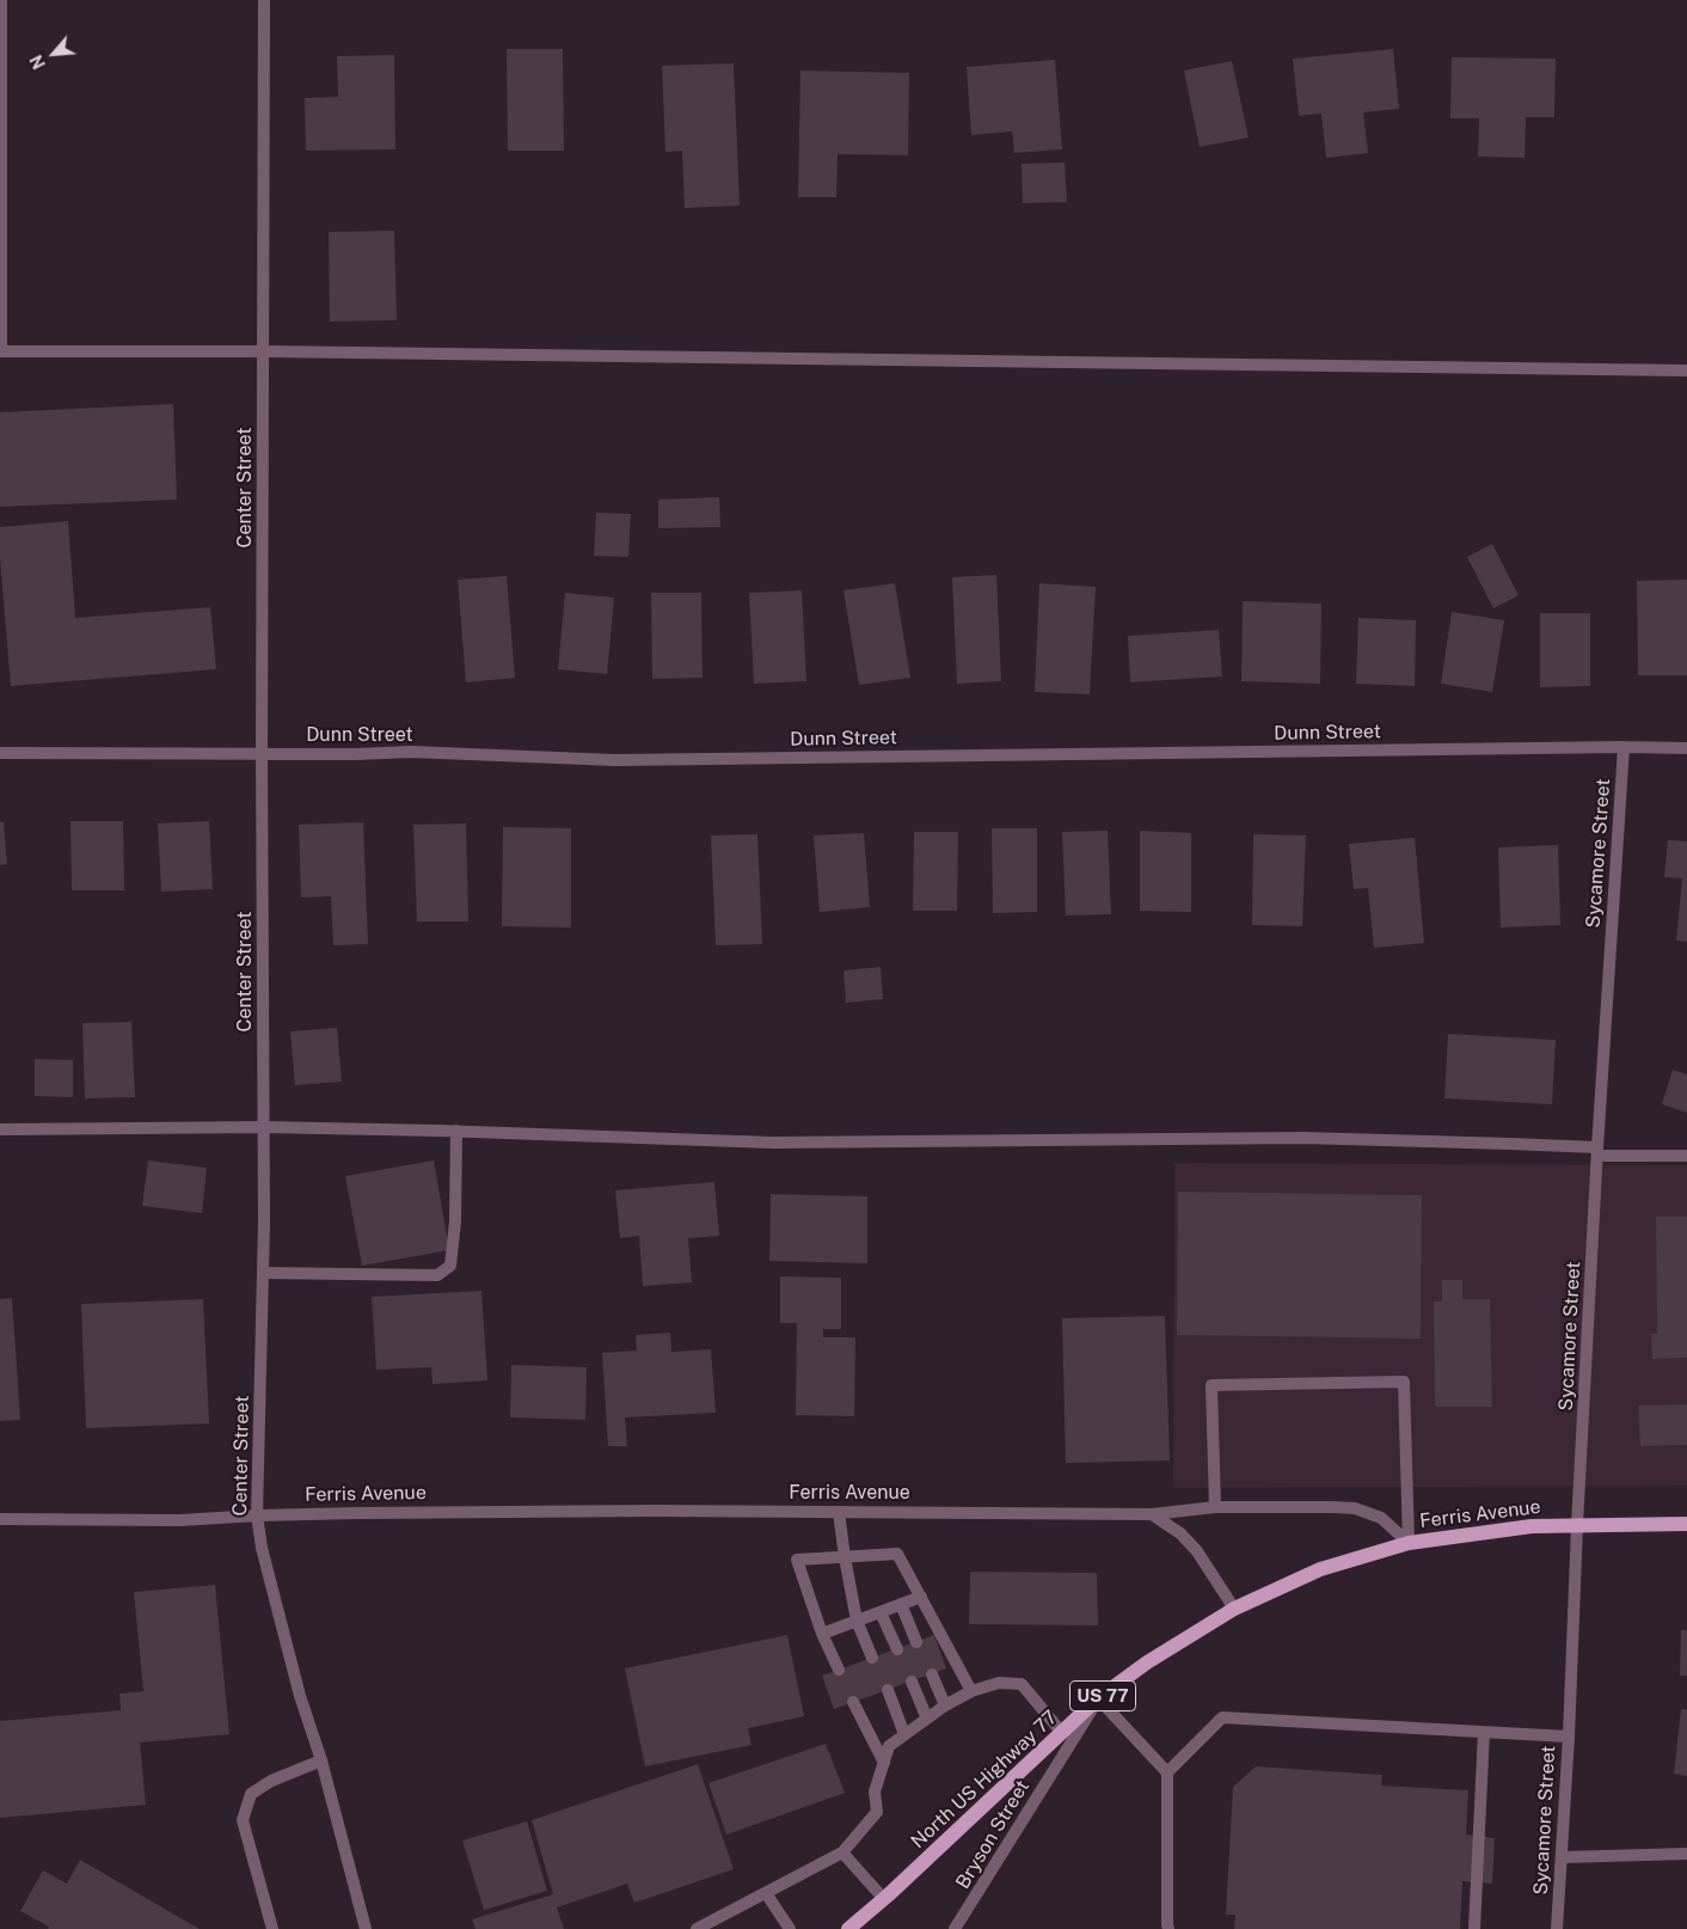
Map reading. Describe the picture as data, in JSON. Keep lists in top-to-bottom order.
{
  "streets": {
    "main road": ["Ferris Avenue", "US 77", "North US Highway 77"],
    "street": [
      "Center Street",
      "Dunn Street",
      "Sycamore Street",
      "Bryson Street"
    ]
  },
  "crossings": [
    ["Center Street", "Dunn Street"],
    ["Center Street", "Ferris Avenue"],
    ["Dunn Street", "Sycamore Street"],
    ["Sycamore Street", "Ferris Avenue"],
    ["Ferris Avenue", "North US Highway 77"],
    ["North US Highway 77", "Bryson Street"]
  ],
  "north": "bottom left"
}
